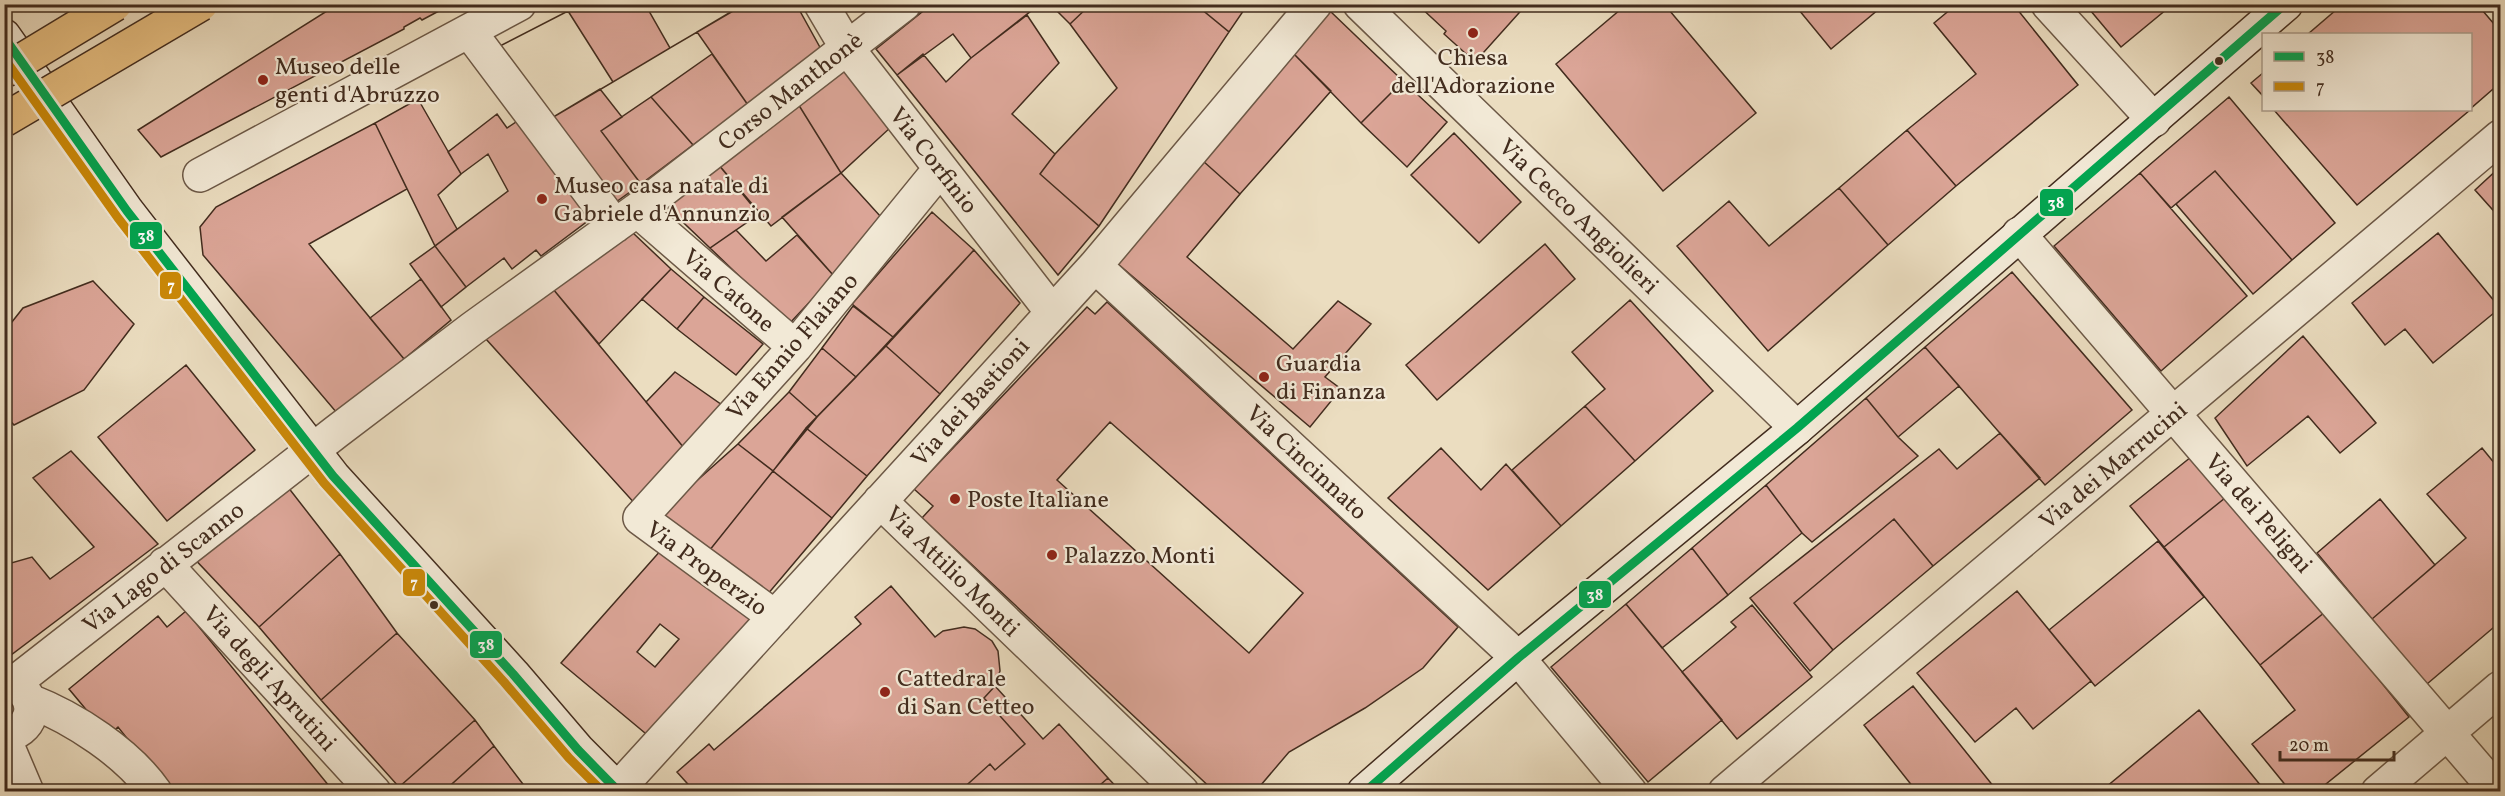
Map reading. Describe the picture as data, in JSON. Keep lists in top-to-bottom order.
{
  "streets": {
    "street": [
      "Corso Manthonè",
      "Via Corfinio",
      "Via Cecco Angiolieri",
      "Via Catone",
      "Via Ennio Flaiano",
      "Via dei Bastioni",
      "Via Cincinnato",
      "Via dei Marrucini",
      "Via dei Peligni",
      "Via Lago di Scanno",
      "Via Properzio",
      "Via Attilio Monti",
      "Via degli Aprutini"
    ]
  },
  "crossings": [
    ["Corso Manthonè", "Via Corfinio"],
    ["Corso Manthonè", "Via Catone"],
    ["Corso Manthonè", "Via Lago di Scanno"],
    ["Via Corfinio", "Via Ennio Flaiano"],
    ["Via Corfinio", "Via dei Bastioni"],
    ["Via Catone", "Via Ennio Flaiano"],
    ["Via Ennio Flaiano", "Via Properzio"],
    ["Via dei Bastioni", "Via Cincinnato"],
    ["Via dei Bastioni", "Via Properzio"],
    ["Via dei Bastioni", "Via Attilio Monti"],
    ["Via dei Marrucini", "Via dei Peligni"],
    ["Via Lago di Scanno", "Via degli Aprutini"]
  ],
  "places": [
    "Chiesa dell'Adorazione",
    "Museo delle genti d'Abruzzo",
    "Museo casa natale di Gabriele d'Annunzio",
    "Guardia di Finanza",
    "Poste Italiane",
    "Palazzo Monti",
    "Cattedrale di San Cetteo"
  ],
  "lines": ["transit line 38", "transit line 7"],
  "legend": ["38", "7"],
  "scale_bar": "20 m"
}
